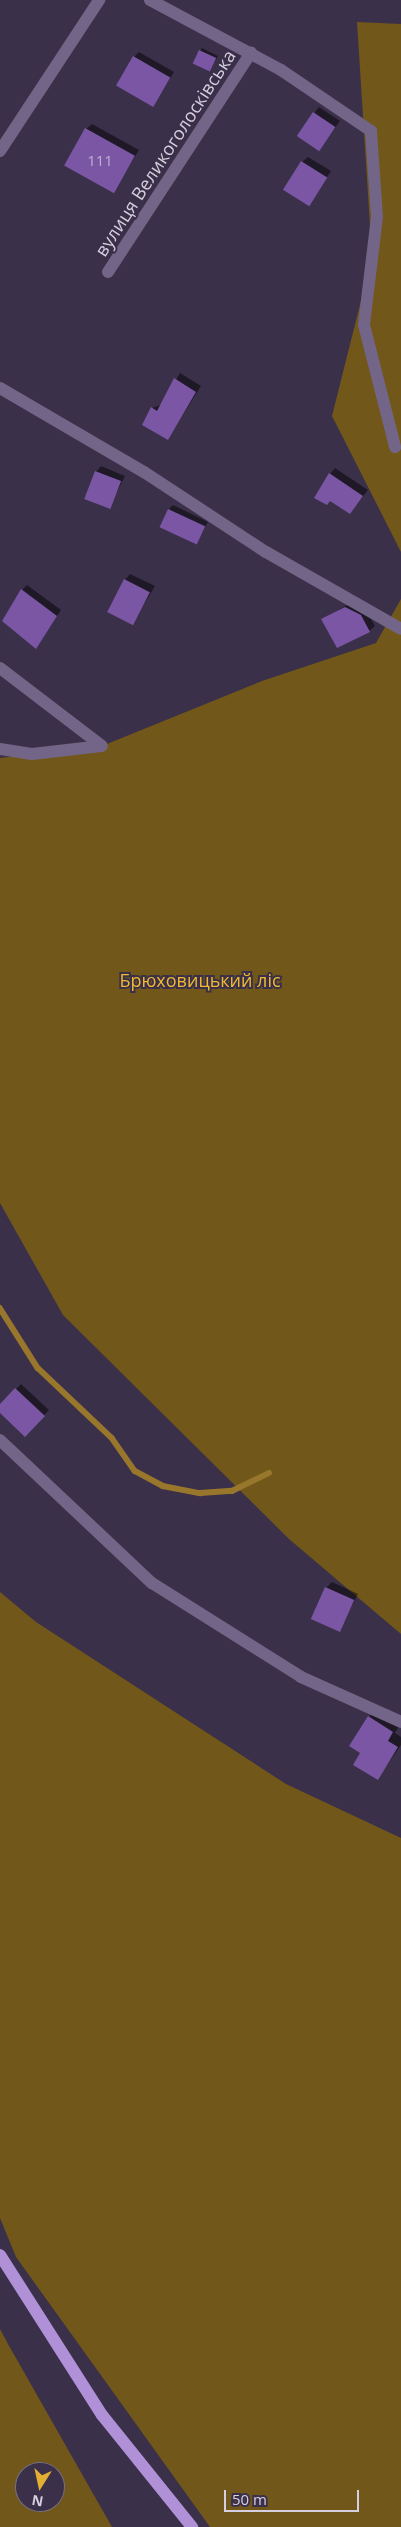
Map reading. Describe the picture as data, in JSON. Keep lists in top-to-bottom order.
{
  "streets": {
    "street": ["вулиця Великоголосківська"]
  },
  "parks": ["Брюховицький ліс"],
  "house_numbers": ["111"],
  "scale_bar": "50 m",
  "north": "bottom"
}
